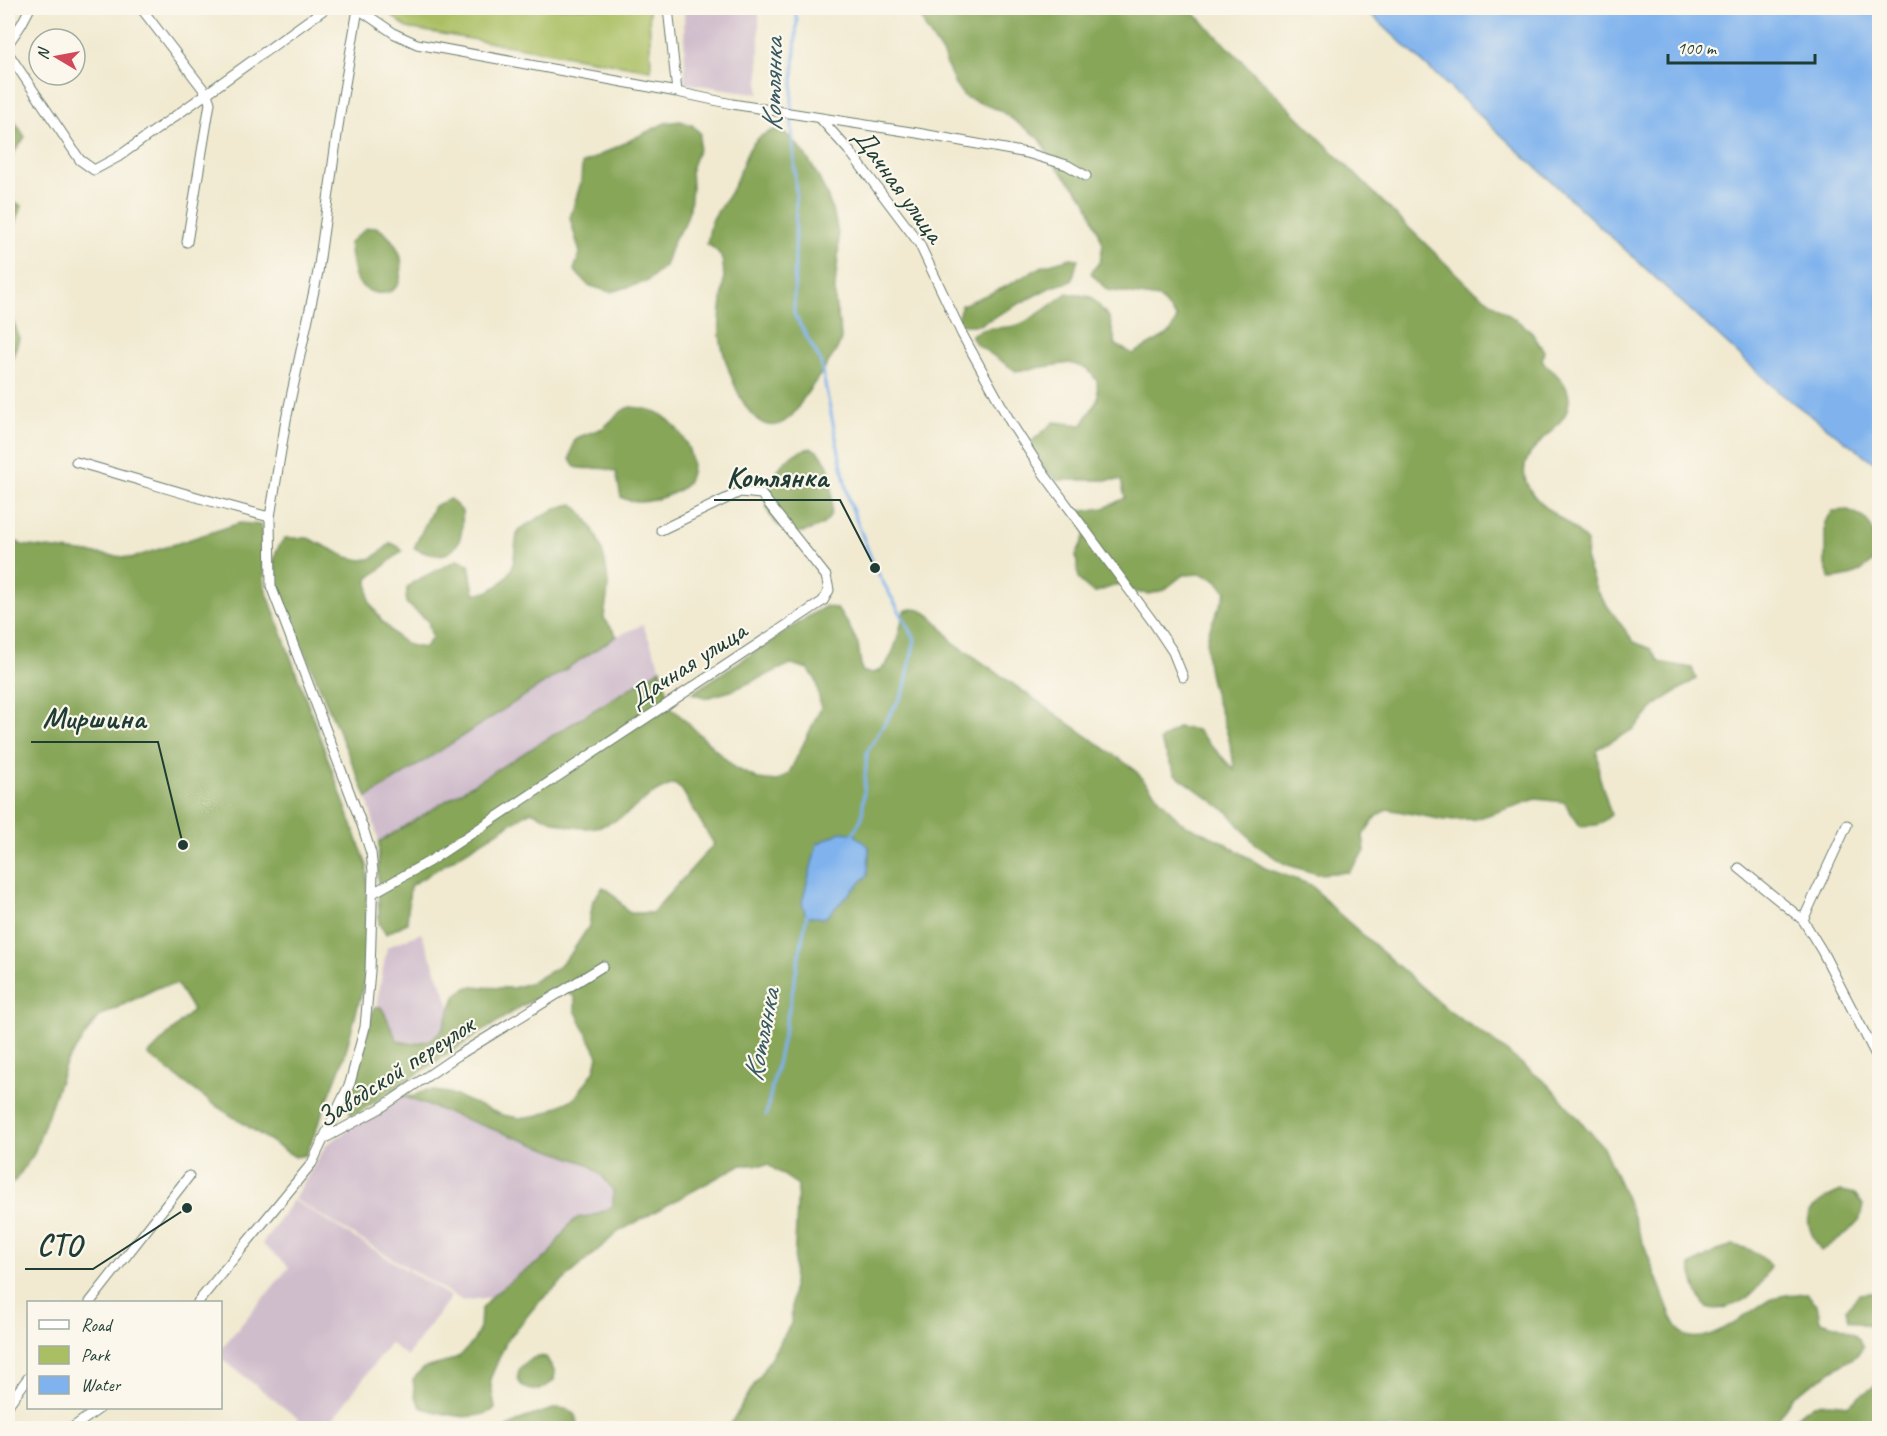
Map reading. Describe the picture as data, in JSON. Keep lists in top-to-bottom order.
{
  "streets": {
    "street": ["Дачная улица", "Заводской переулок"]
  },
  "water": ["Котлянка"],
  "places": ["Котлянка", "Миршина", "СТО"],
  "legend": ["Road", "Park", "Water"],
  "scale_bar": "100 m",
  "north": "left"
}
